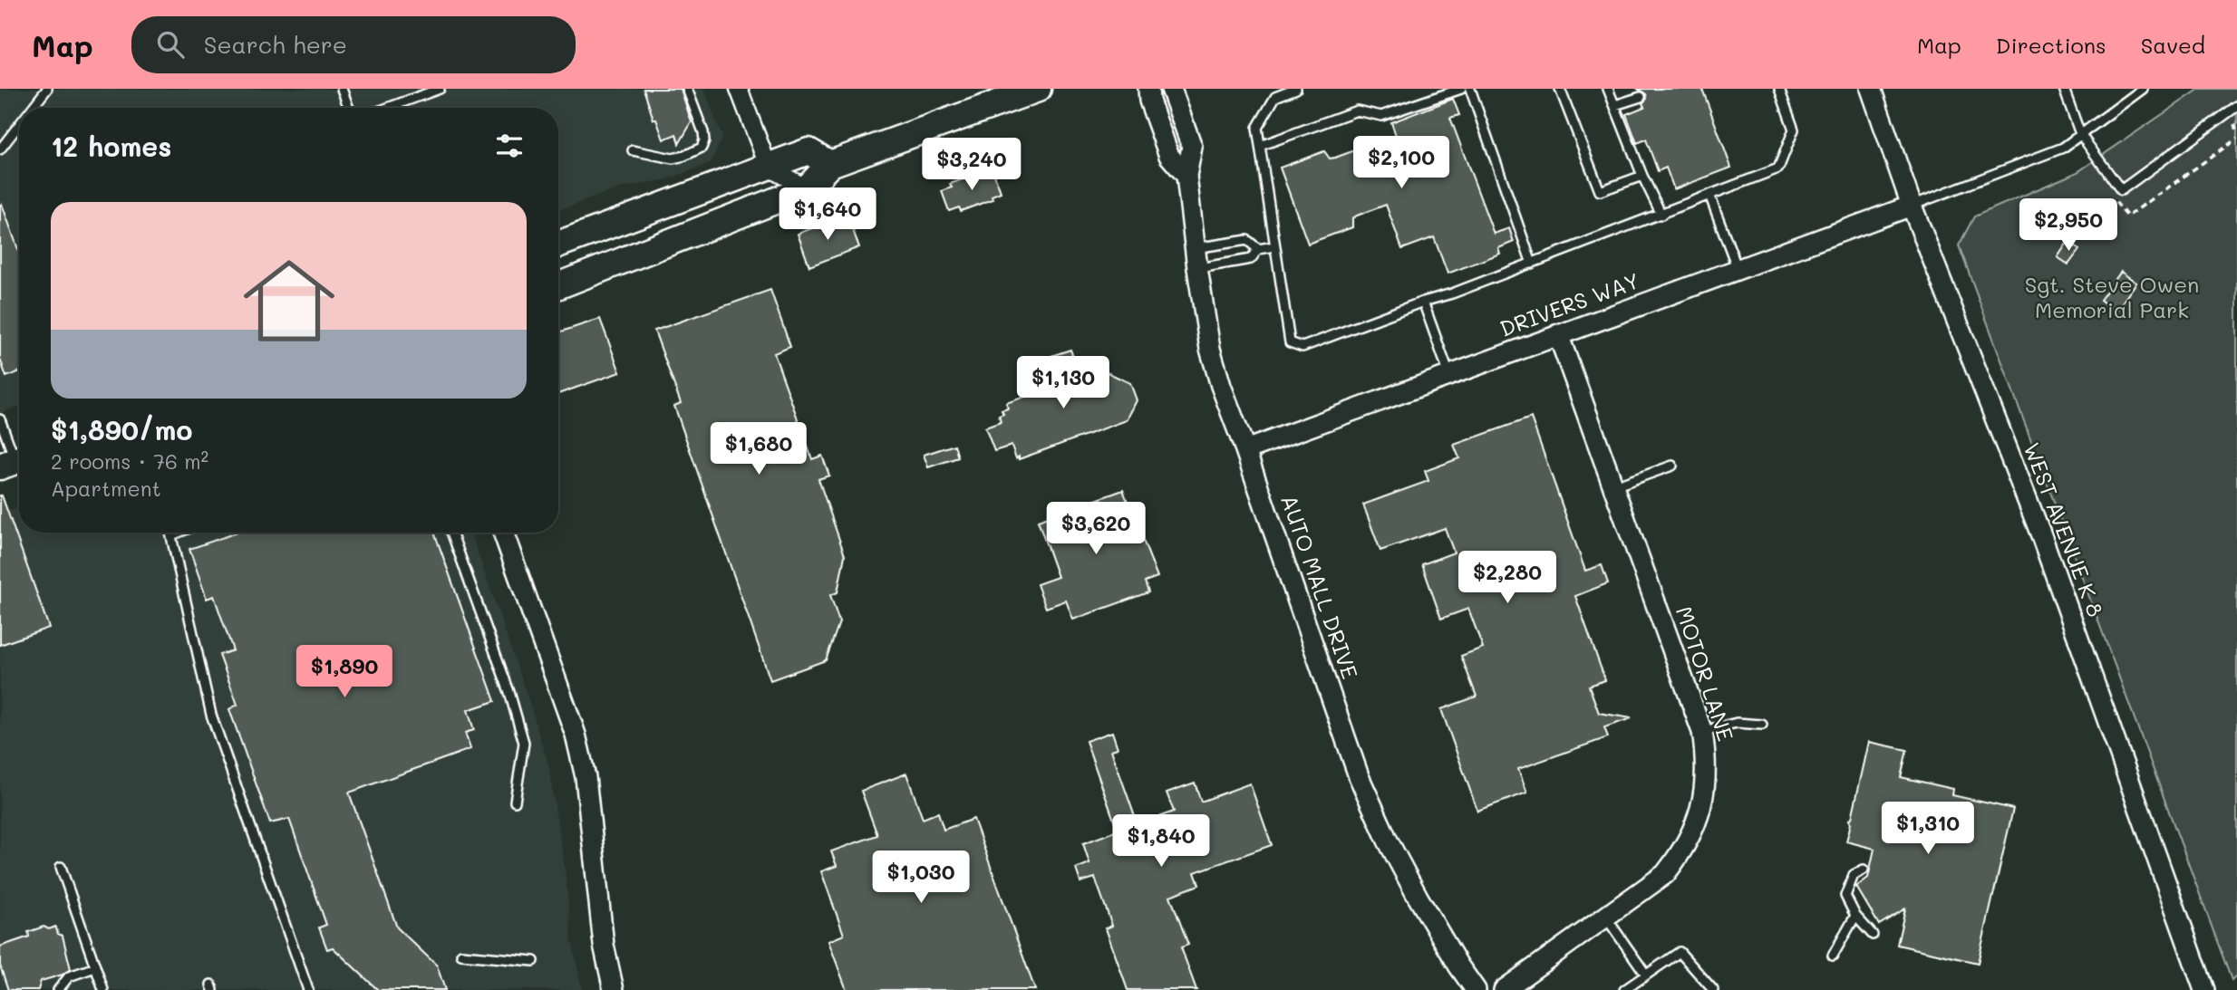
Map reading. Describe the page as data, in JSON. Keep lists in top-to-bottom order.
{
  "streets": {
    "street": [
      "DRIVERS WAY",
      "WEST AVENUE K 8",
      "AUTO MALL DRIVE",
      "MOTOR LANE"
    ]
  },
  "crossings": [
    ["DRIVERS WAY", "WEST AVENUE K 8"],
    ["DRIVERS WAY", "AUTO MALL DRIVE"],
    ["DRIVERS WAY", "MOTOR LANE"]
  ],
  "parks": ["Sgt. Steve Owen Memorial Park"],
  "page": {
    "header": "Map",
    "search": "Search here",
    "nav": ["Map", "Directions", "Saved"],
    "heading": "12 homes",
    "price": [
      "$2,100",
      "$3,240",
      "$1,640",
      "$2,950",
      "$1,130",
      "$1,680",
      "$3,620",
      "$2,280",
      "$1,890",
      "$1,310",
      "$1,840",
      "$1,030"
    ],
    "list": [
      {
        "name": "$1,890/mo",
        "note": "2 rooms · 76 m² · Apartment"
      }
    ]
  }
}
